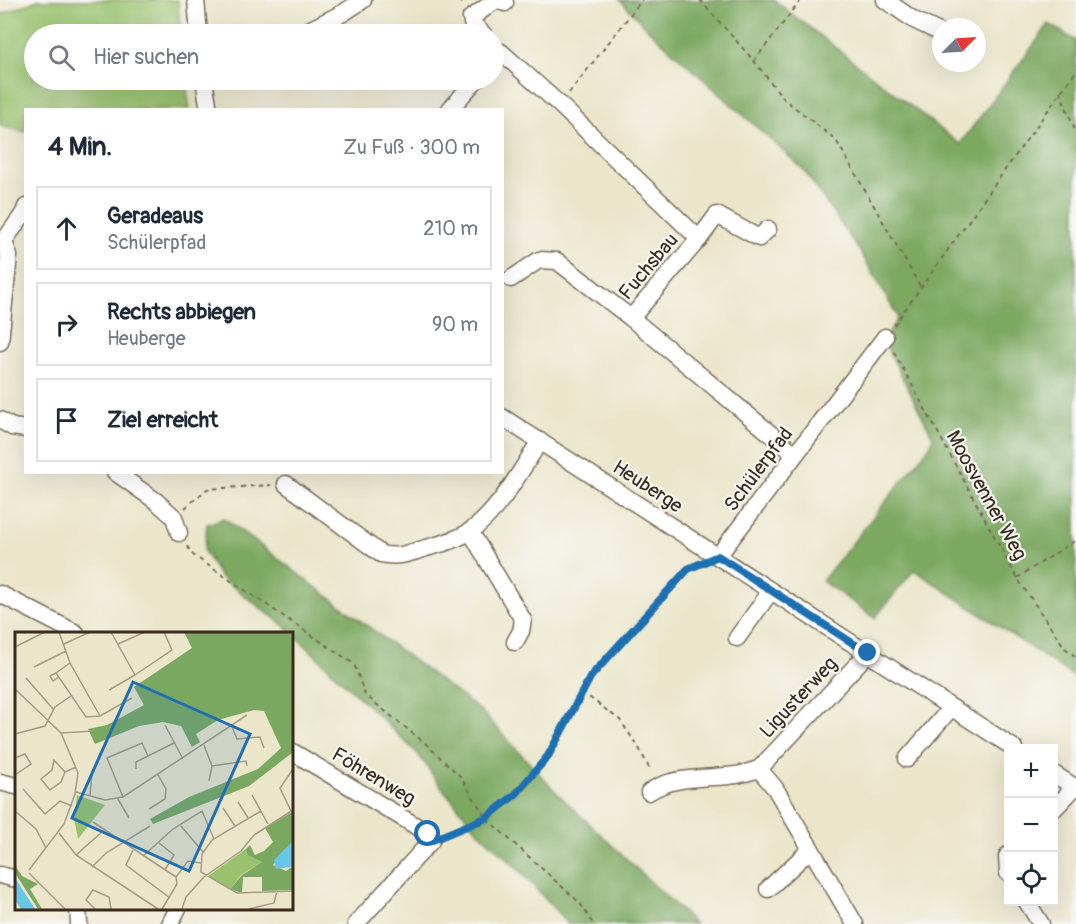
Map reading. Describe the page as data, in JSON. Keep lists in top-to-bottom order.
{
  "streets": {
    "street": [
      "Fuchsbau",
      "Schülerpfad",
      "Heuberge",
      "Ligusterweg",
      "Föhrenweg"
    ],
    "path": ["Moosvenner Weg"]
  },
  "crossings": [
    ["Fuchsbau", "Schülerpfad"],
    ["Schülerpfad", "Heuberge"],
    ["Schülerpfad", "Moosvenner Weg"],
    ["Heuberge", "Ligusterweg"]
  ],
  "north": "top right",
  "page": {
    "search": "Hier suchen",
    "heading": ["4 Min.", "Zu Fuß · 300 m"],
    "list": [
      ["Geradeaus", "Schülerpfad", "210 m"],
      ["Rechts abbiegen", "Heuberge", "90 m"],
      "Ziel erreicht"
    ],
    "map_buttons": ["+", "−"]
  }
}
